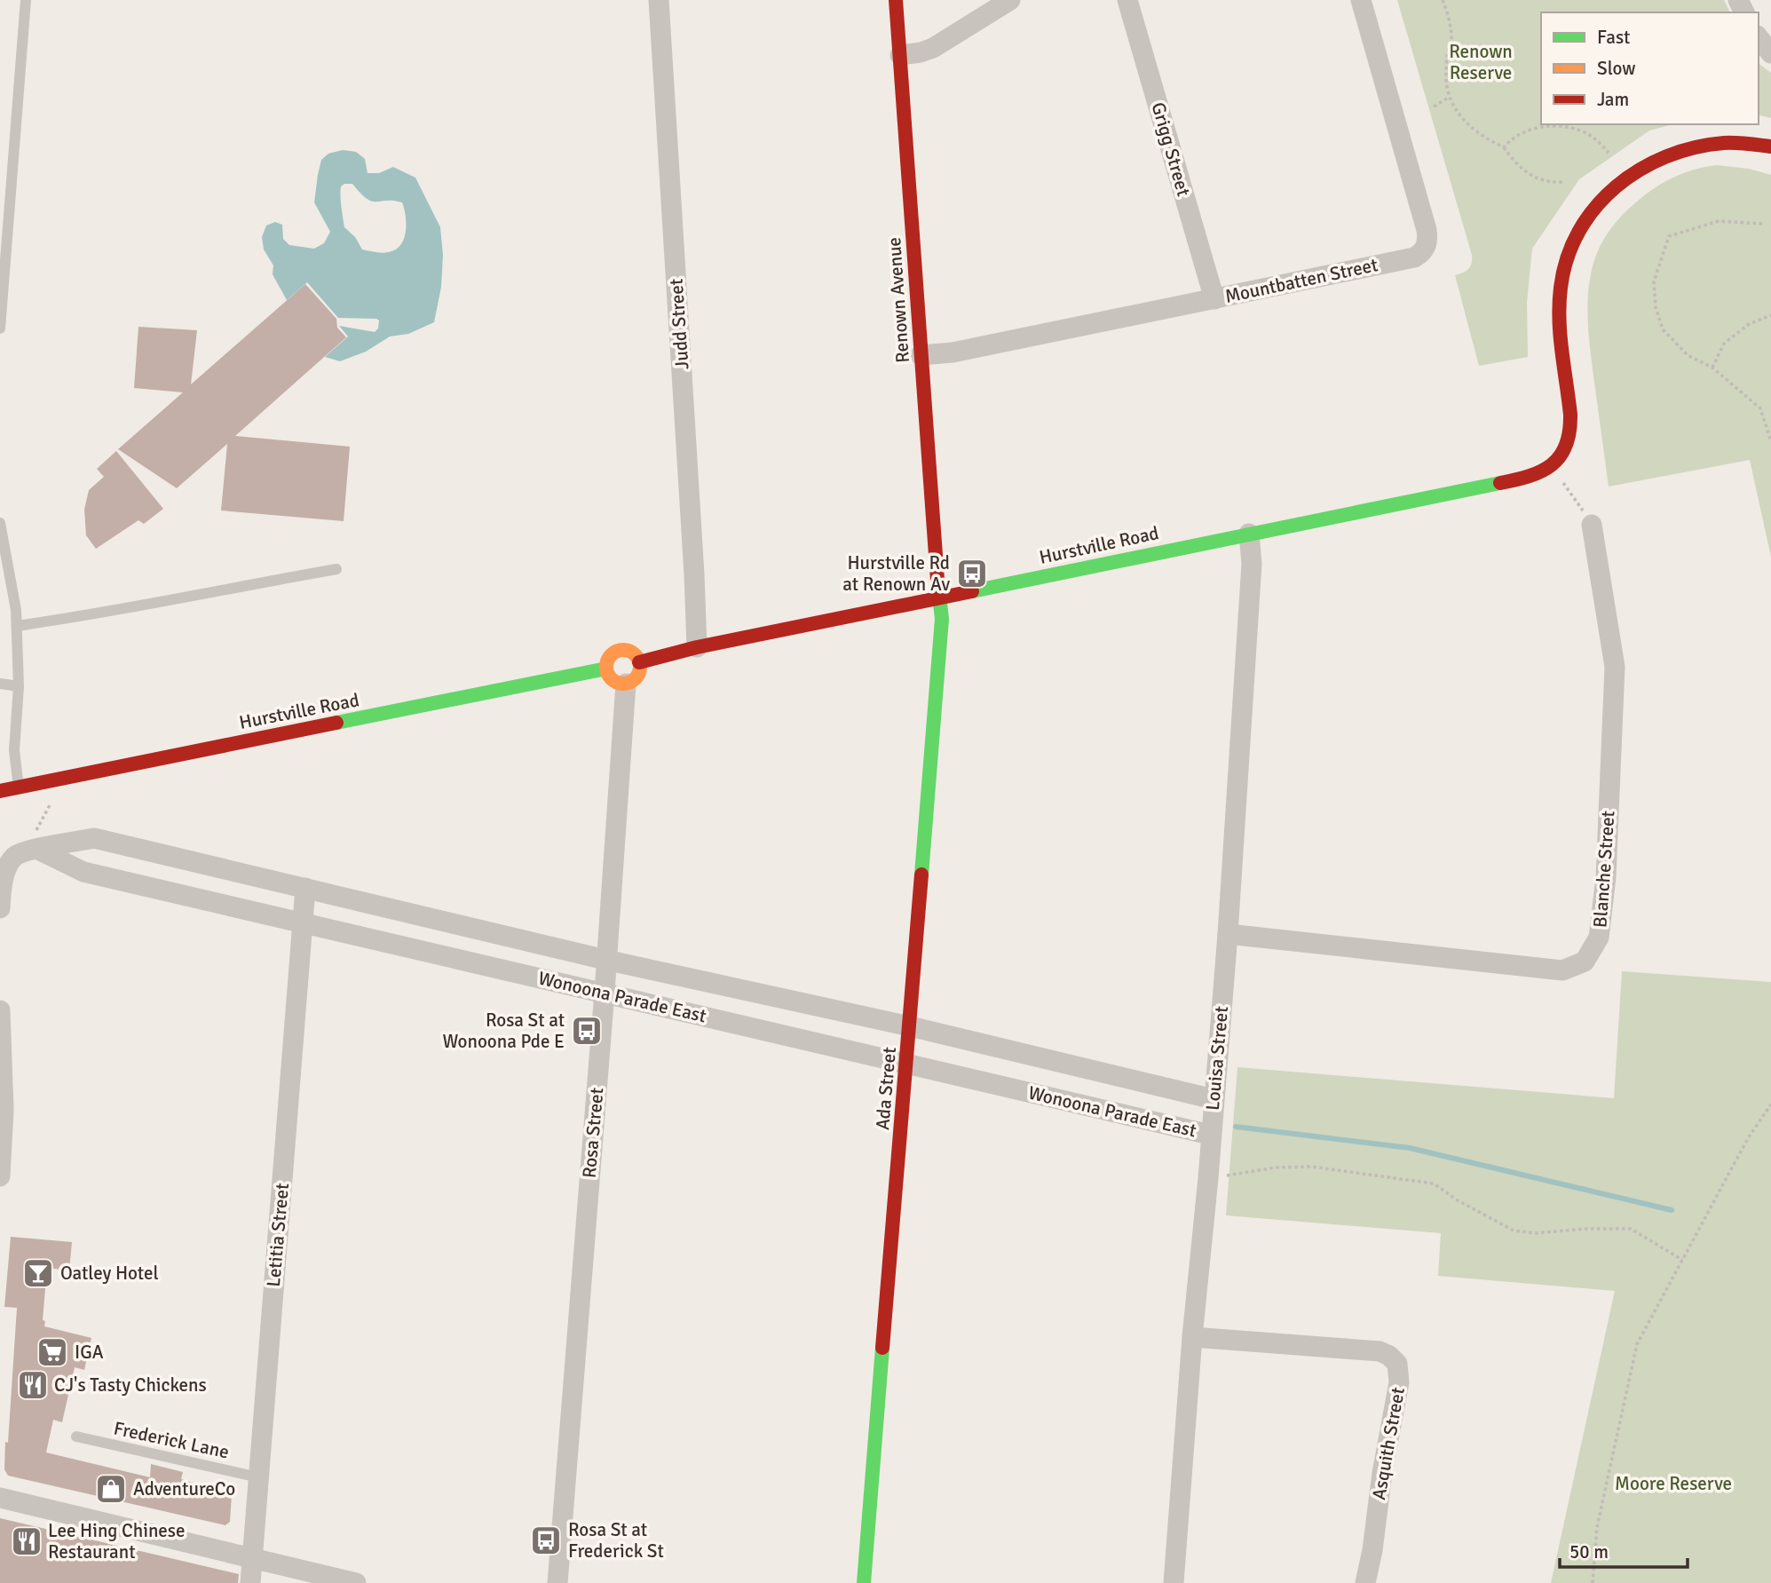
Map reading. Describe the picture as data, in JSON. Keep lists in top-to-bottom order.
{
  "streets": {
    "main road": ["Renown Avenue", "Hurstville Road", "Ada Street"],
    "street": [
      "Grigg Street",
      "Mountbatten Street",
      "Judd Street",
      "Blanche Street",
      "Wonoona Parade East",
      "Louisa Street",
      "Rosa Street",
      "Letitia Street",
      "Asquith Street"
    ],
    "lane": ["Frederick Lane"]
  },
  "crossings": [
    ["Grigg Street", "Mountbatten Street"],
    ["Mountbatten Street", "Renown Avenue"],
    ["Renown Avenue", "Hurstville Road"],
    ["Renown Avenue", "Ada Street"],
    ["Judd Street", "Hurstville Road"],
    ["Hurstville Road", "Louisa Street"],
    ["Hurstville Road", "Ada Street"],
    ["Hurstville Road", "Rosa Street"],
    ["Blanche Street", "Louisa Street"],
    ["Wonoona Parade East", "Louisa Street"],
    ["Wonoona Parade East", "Ada Street"],
    ["Wonoona Parade East", "Rosa Street"],
    ["Wonoona Parade East", "Letitia Street"],
    ["Louisa Street", "Asquith Street"],
    ["Letitia Street", "Frederick Lane"]
  ],
  "parks": ["Renown Reserve", "Moore Reserve"],
  "places": {
    "bus stop": ["Hurstville Rd at Renown Av", "Rosa St at Wonoona Pde E", "Rosa St at Frederick St"],
    "bar": ["Oatley Hotel"],
    "supermarket": ["IGA"],
    "restaurant": ["CJ's Tasty Chickens", "Lee Hing Chinese Restaurant"],
    "shop": ["AdventureCo"]
  },
  "legend": ["Fast", "Slow", "Jam"],
  "scale_bar": "50 m"
}
